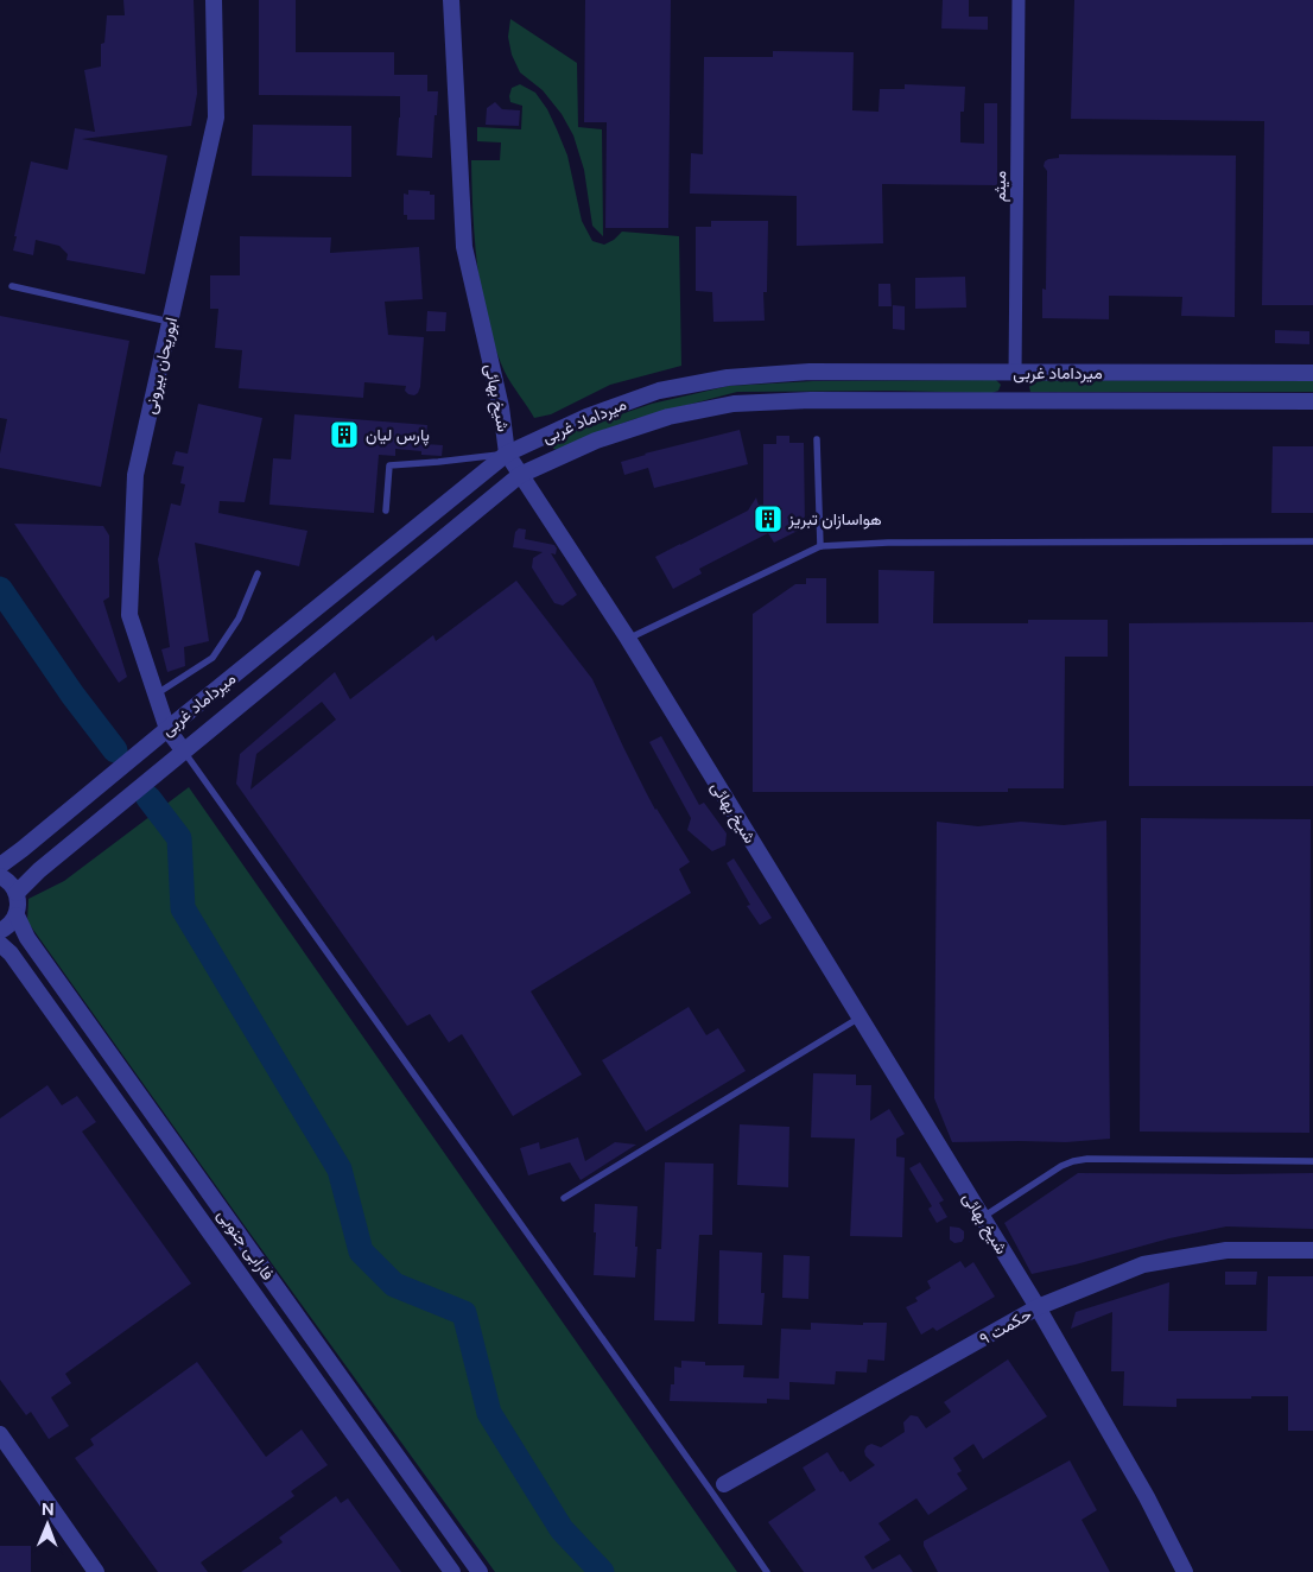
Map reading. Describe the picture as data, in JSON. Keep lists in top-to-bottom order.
{
  "streets": {
    "street": [
      "میثم",
      "ابوریحان بیرونی",
      "میرداماد غربی",
      "شیخ بهائی",
      "فارابی جنوبی",
      "حکمت ۹"
    ]
  },
  "crossings": [
    ["میثم", "میرداماد غربی"],
    ["ابوریحان بیرونی", "میرداماد غربی"],
    ["میرداماد غربی", "شیخ بهائی"],
    ["شیخ بهائی", "حکمت ۹"]
  ],
  "places": {
    "building": ["پارس لیان", "هواسازان تبریز"]
  },
  "north": "top"
}
